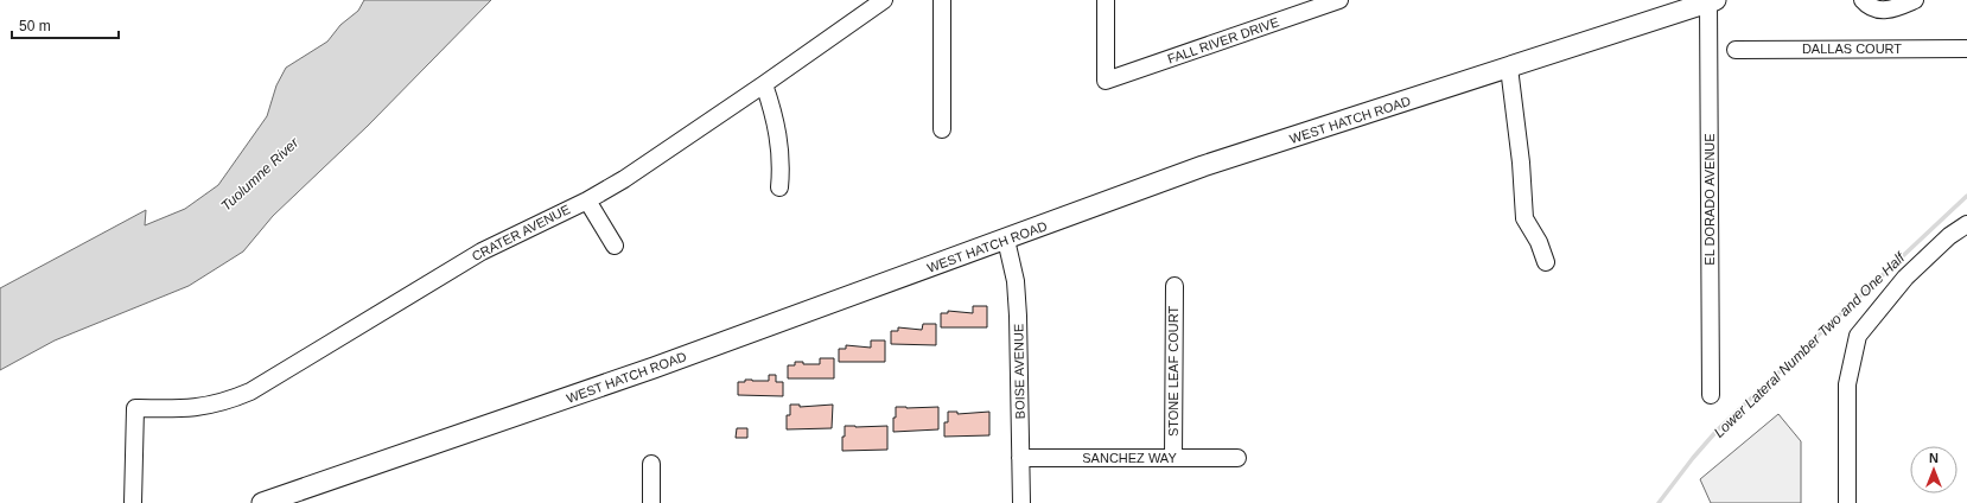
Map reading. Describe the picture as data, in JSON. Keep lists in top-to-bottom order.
{
  "streets": {
    "main road": ["WEST HATCH ROAD"],
    "street": [
      "FALL RIVER DRIVE",
      "DALLAS COURT",
      "EL DORADO AVENUE",
      "CRATER AVENUE",
      "BOISE AVENUE",
      "STONE LEAF COURT",
      "SANCHEZ WAY"
    ]
  },
  "crossings": [
    ["WEST HATCH ROAD", "EL DORADO AVENUE"],
    ["WEST HATCH ROAD", "BOISE AVENUE"],
    ["BOISE AVENUE", "SANCHEZ WAY"],
    ["STONE LEAF COURT", "SANCHEZ WAY"]
  ],
  "water": ["Tuolumne River", "Lower Lateral Number Two and One Half"],
  "scale_bar": "50 m",
  "north": "top"
}
